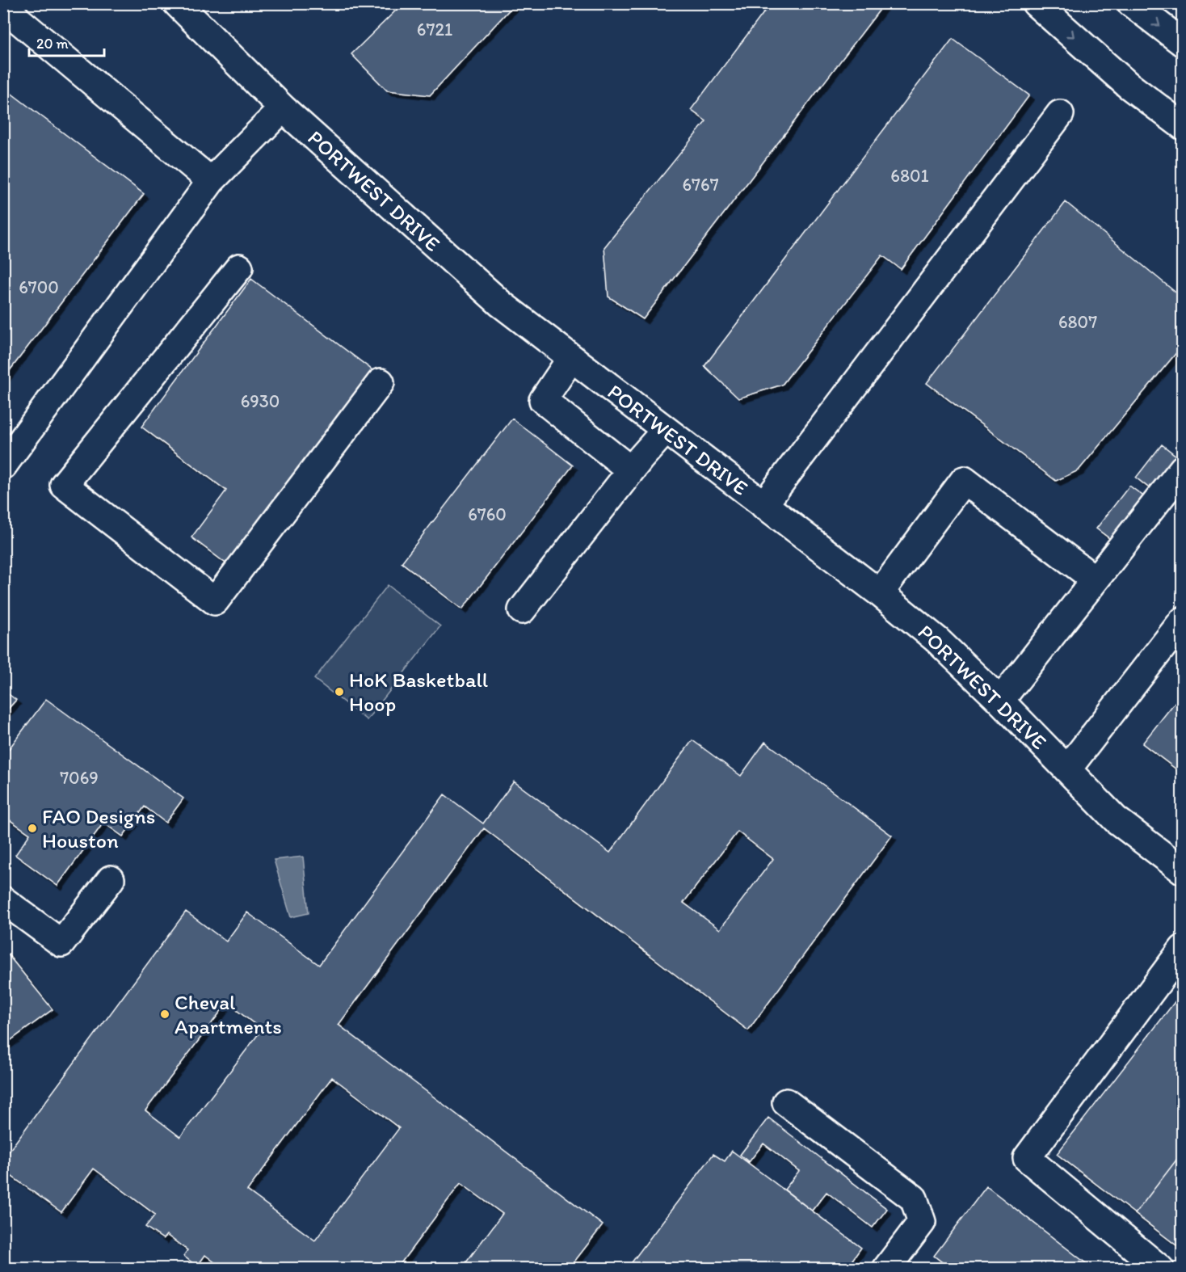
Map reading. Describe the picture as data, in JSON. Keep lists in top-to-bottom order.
{
  "streets": {
    "main road": ["PORTWEST DRIVE"]
  },
  "places": ["HoK Basketball Hoop", "FAO Designs Houston", "Cheval Apartments"],
  "house_numbers": [
    "6721",
    "6801",
    "6767",
    "6700",
    "6807",
    "6930",
    "6760",
    "7069"
  ],
  "scale_bar": "20 m"
}
